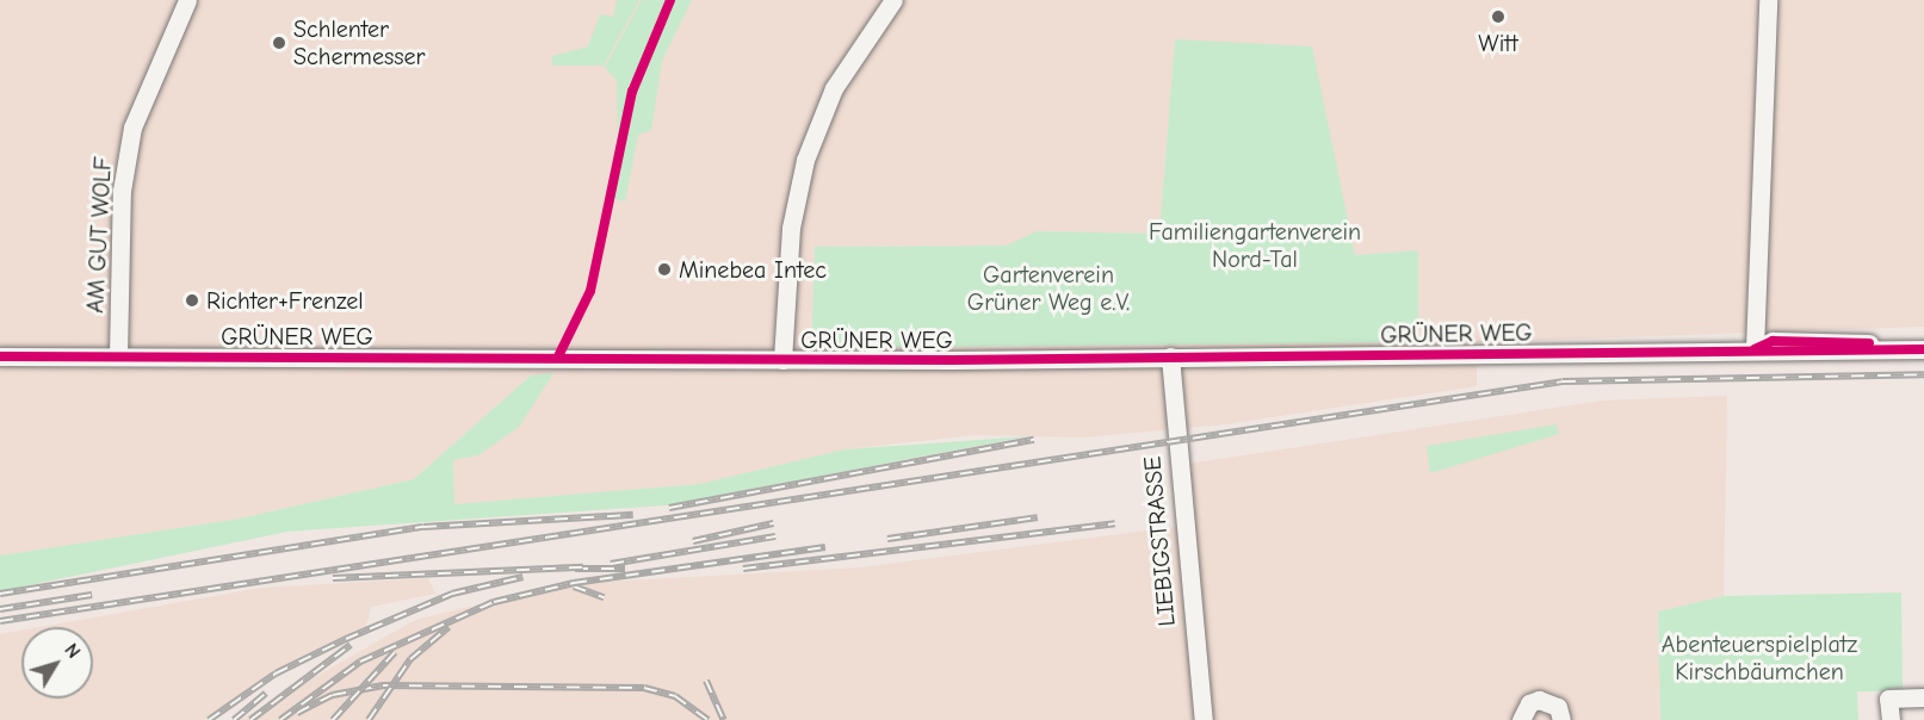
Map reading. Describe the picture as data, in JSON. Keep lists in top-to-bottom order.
{
  "streets": {
    "street": ["AM GUT WOLF", "GRÜNER WEG", "LIEBIGSTRASSE"]
  },
  "crossings": [
    ["AM GUT WOLF", "GRÜNER WEG"],
    ["GRÜNER WEG", "LIEBIGSTRASSE"]
  ],
  "parks": ["Familiengartenverein Nord-Tal", "Gartenverein Grüner Weg e.V.", "Abenteuerspielplatz Kirschbäumchen"],
  "places": [
    "Witt",
    "Schlenter Schermesser",
    "Minebea Intec",
    "Richter+Frenzel"
  ],
  "north": "top right"
}
